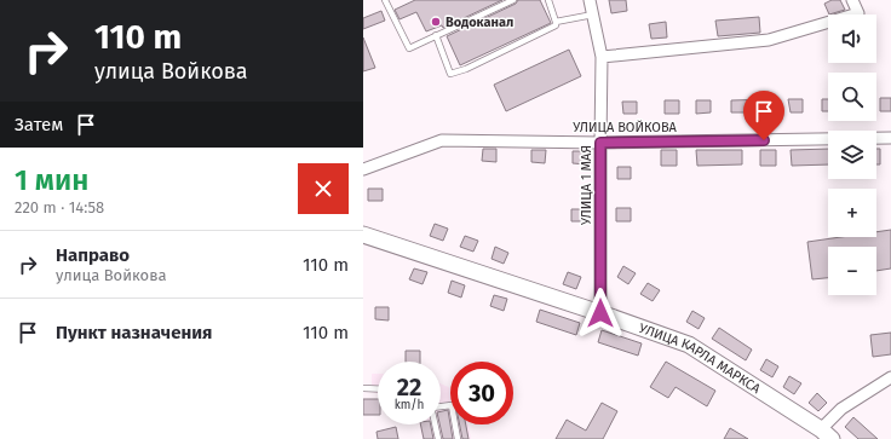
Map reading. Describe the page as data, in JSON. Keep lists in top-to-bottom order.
{
  "streets": {
    "street": ["УЛИЦА ВОЙКОВА", "УЛИЦА 1 МАЯ", "УЛИЦА КАРЛА МАРКСА"]
  },
  "crossings": [
    ["УЛИЦА ВОЙКОВА", "УЛИЦА 1 МАЯ"],
    ["УЛИЦА 1 МАЯ", "УЛИЦА КАРЛА МАРКСА"]
  ],
  "places": ["Водоканал"],
  "page": {
    "turn": ["110 m", "улица Войкова"],
    "map_buttons": ["+", "−"],
    "then": "Затем",
    "heading": ["1 мин", "220 m · 14:58"],
    "list": [
      {
        "name": "Направо",
        "note": "улица Войкова",
        "value": "110 m"
      },
      {
        "name": "Пункт назначения",
        "value": "110 m"
      }
    ],
    "speed": "22 km/h",
    "limit": "30"
  }
}
